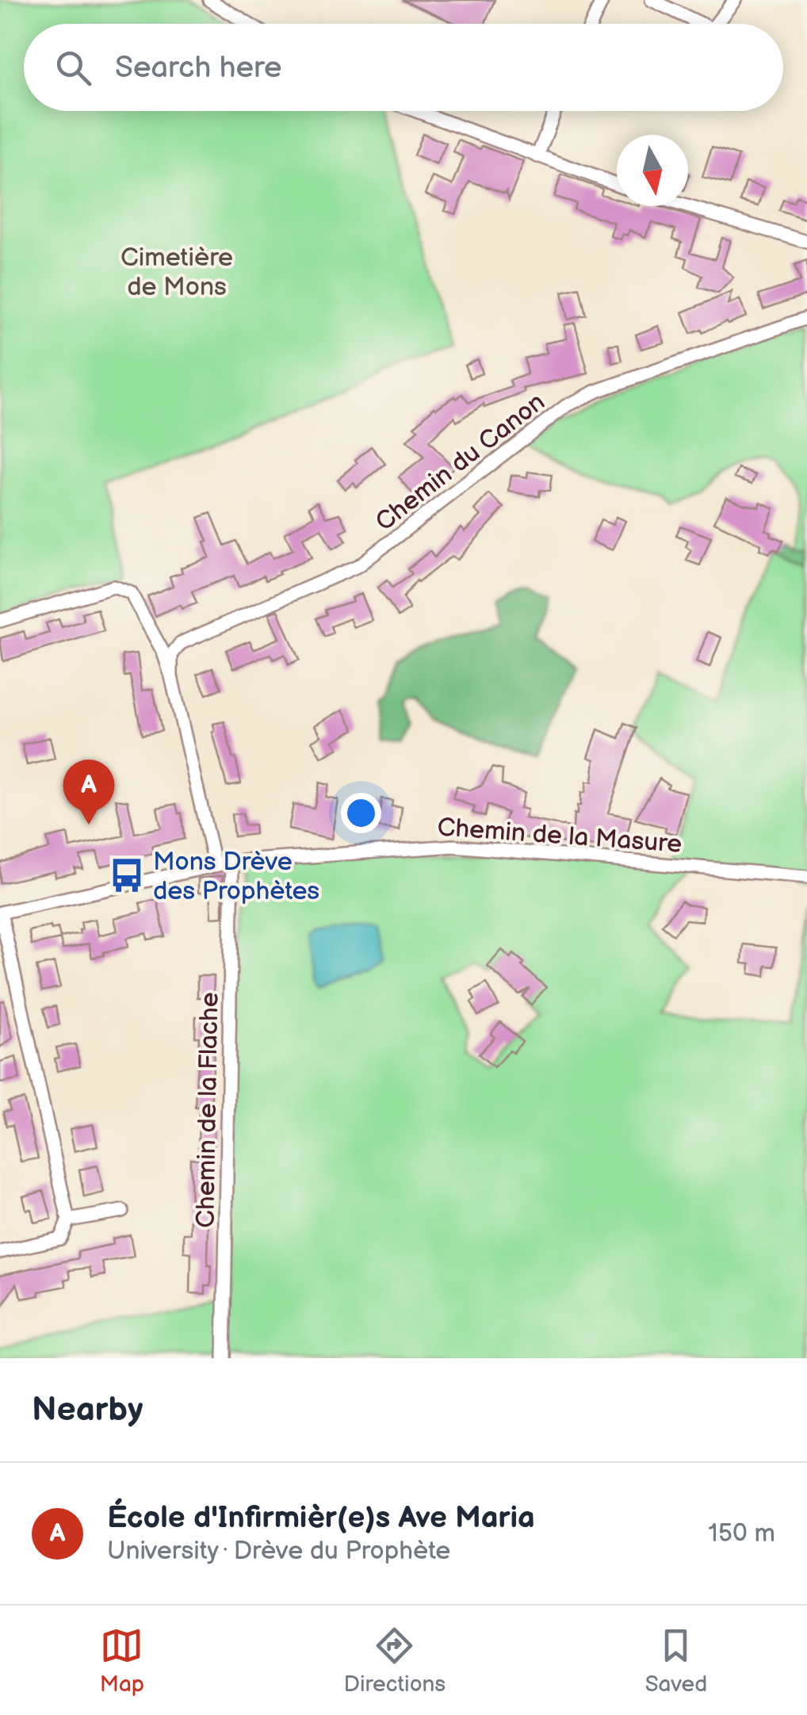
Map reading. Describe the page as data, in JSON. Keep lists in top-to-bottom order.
{
  "streets": {
    "street": ["Chemin du Canon", "Chemin de la Masure", "Chemin de la Flache"]
  },
  "crossings": [
    ["Chemin de la Masure", "Chemin de la Flache"]
  ],
  "parks": ["Cimetière de Mons"],
  "places": {
    "bus stop": ["Mons Drève des Prophètes"]
  },
  "north": "bottom",
  "page": {
    "search": "Search here",
    "pins": "A",
    "heading": "Nearby",
    "list": [
      {
        "mark": "A",
        "name": "École d'Infirmièr(e)s Ave Maria",
        "note": "University · Drève du Prophète",
        "value": "150 m"
      }
    ],
    "nav": ["Map", "Directions", "Saved"]
  }
}
